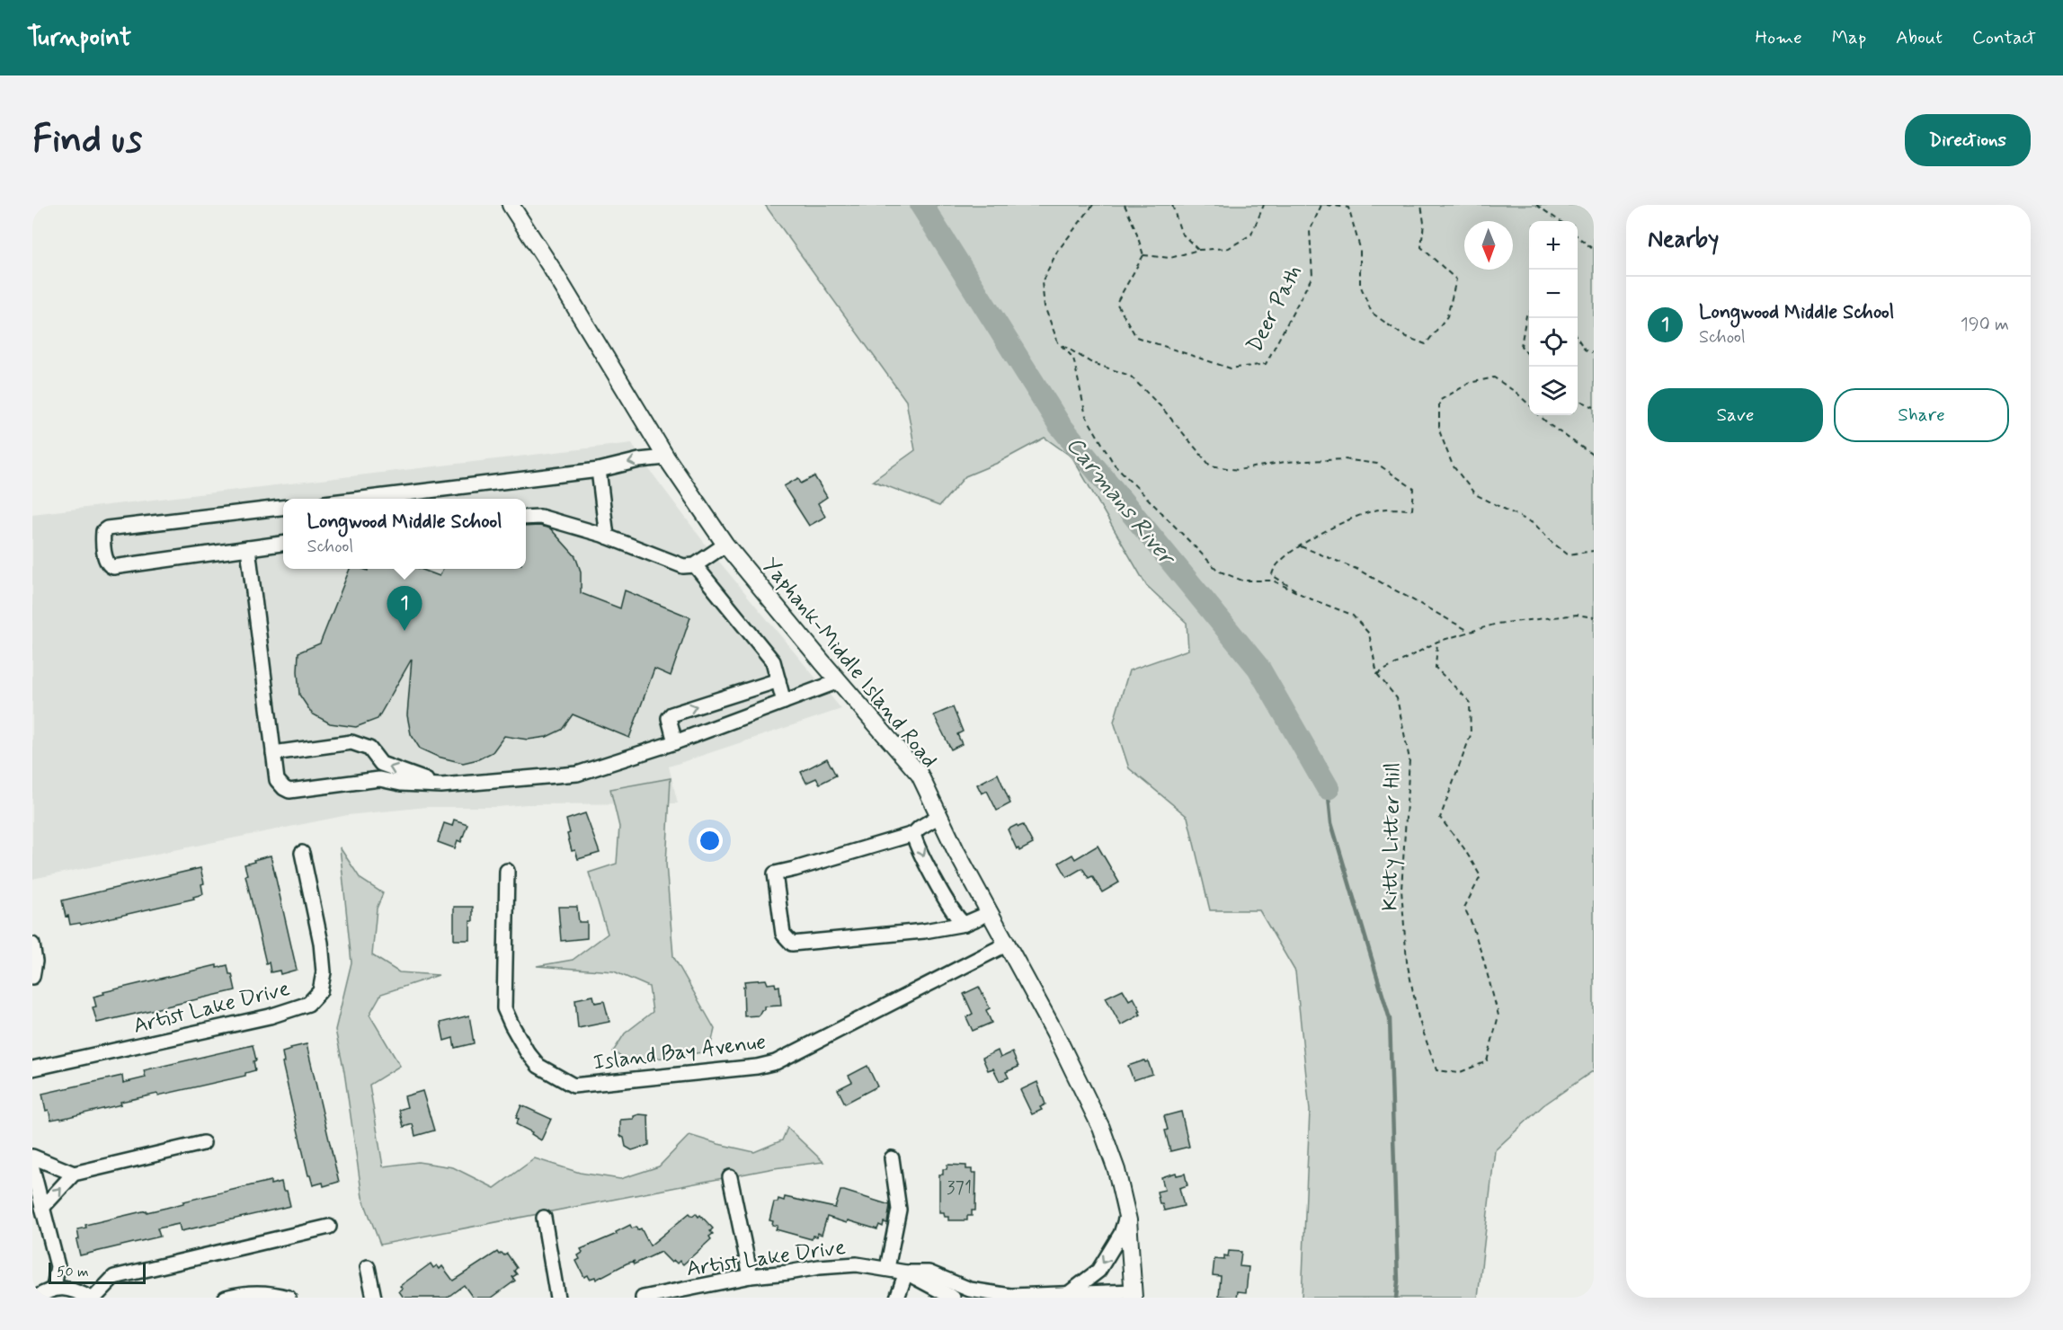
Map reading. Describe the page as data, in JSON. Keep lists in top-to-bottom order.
{
  "streets": {
    "main road": ["Yaphank-Middle Island Road"],
    "street": ["Artist Lake Drive", "Island Bay Avenue"],
    "path": ["Deer Path", "Kitty Litter Hill"]
  },
  "crossings": [
    ["Yaphank-Middle Island Road", "Island Bay Avenue"]
  ],
  "water": ["Carmans River"],
  "house_numbers": ["371"],
  "scale_bar": "50 m",
  "north": "bottom",
  "page": {
    "header": "Turnpoint",
    "nav": [
      "Home",
      "Map",
      "About",
      "Contact"
    ],
    "buttons": [
      "Directions",
      ["Save", "Share"]
    ],
    "title": "Find us",
    "heading": "Nearby",
    "map_buttons": ["+", "−"],
    "list": [
      {
        "mark": "1",
        "name": "Longwood Middle School",
        "note": "School",
        "value": "190 m"
      }
    ],
    "popup": ["Longwood Middle School", "School"],
    "pins": "1",
    "scale": "50 m"
  }
}
